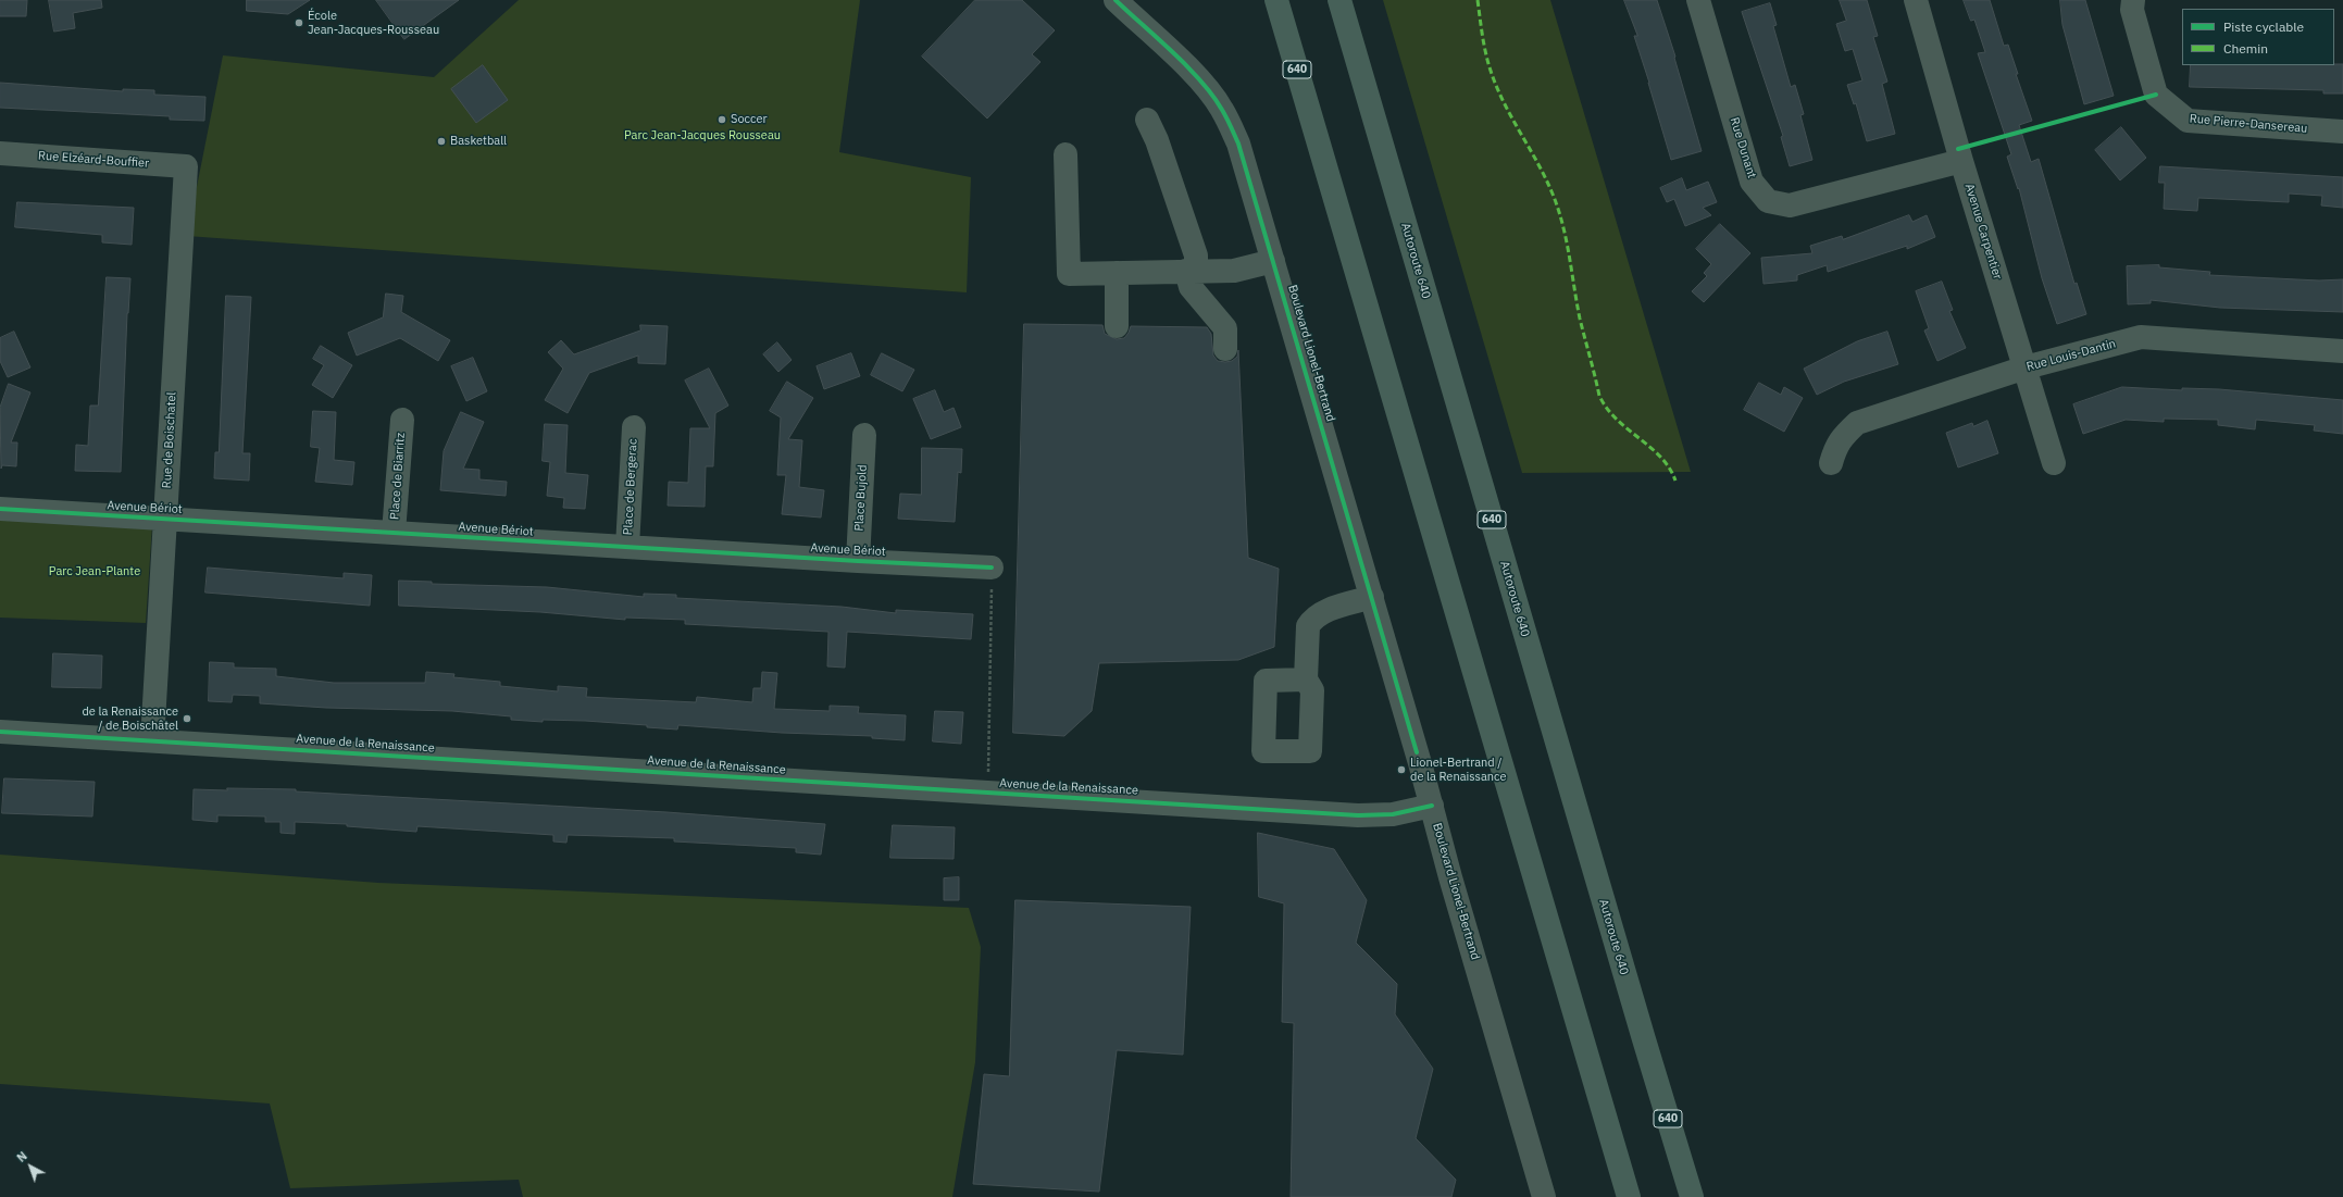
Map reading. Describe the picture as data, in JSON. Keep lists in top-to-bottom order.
{
  "streets": {
    "highway": ["640", "Autoroute 640"],
    "street": [
      "Rue Pierre-Dansereau",
      "Rue Dunant",
      "Rue Elzéard-Bouffier",
      "Avenue Carpentier",
      "Boulevard Lionel-Bertrand",
      "Rue Louis-Dantin",
      "Rue de Boischatel",
      "Place de Biarritz",
      "Place de Bergerac",
      "Place Bujold",
      "Avenue Bériot",
      "Avenue de la Renaissance"
    ]
  },
  "crossings": [
    ["Rue Dunant", "Avenue Carpentier"],
    ["Rue Elzéard-Bouffier", "Rue de Boischatel"],
    ["Avenue Carpentier", "Rue Louis-Dantin"],
    ["Boulevard Lionel-Bertrand", "Avenue de la Renaissance"],
    ["Rue de Boischatel", "Avenue Bériot"],
    ["Rue de Boischatel", "Avenue de la Renaissance"],
    ["Place de Biarritz", "Avenue Bériot"],
    ["Place de Bergerac", "Avenue Bériot"],
    ["Place Bujold", "Avenue Bériot"]
  ],
  "parks": ["Parc Jean-Jacques Rousseau", "Parc Jean-Plante"],
  "places": [
    "École Jean-Jacques-Rousseau",
    "Soccer",
    "Basketball",
    "de la Renaissance / de Boischâtel",
    "Lionel-Bertrand / de la Renaissance"
  ],
  "legend": ["Piste cyclable", "Chemin"],
  "north": "top left"
}
